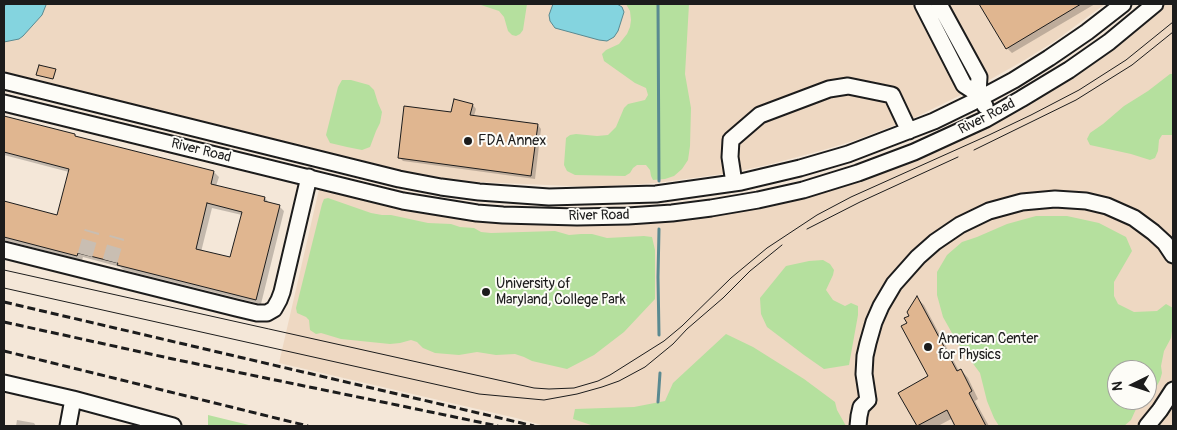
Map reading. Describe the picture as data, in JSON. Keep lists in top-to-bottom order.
{
  "streets": {
    "street": ["River Road"]
  },
  "places": ["FDA Annex", "University of Maryland, College Park", "American Center for Physics"],
  "north": "left"
}
